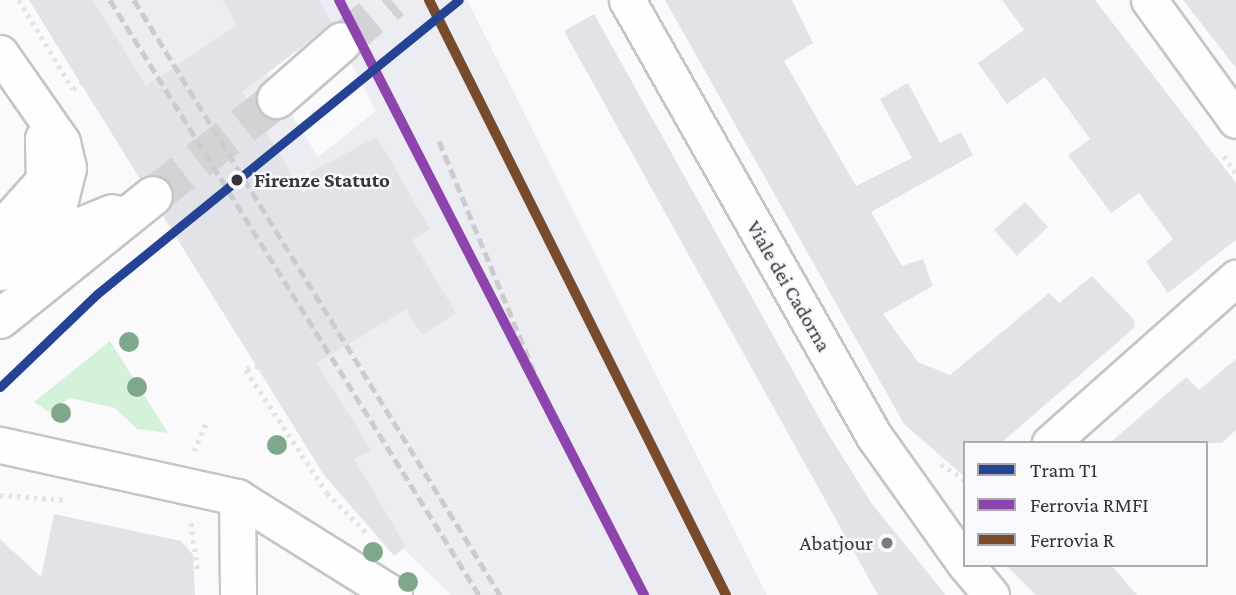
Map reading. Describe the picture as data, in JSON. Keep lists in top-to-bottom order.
{
  "streets": {
    "street": ["Viale dei Cadorna"]
  },
  "places": ["Firenze Statuto", "Abatjour"],
  "lines": ["tram line T1", "rail line RMFI", "rail line R"],
  "legend": ["Tram T1", "Ferrovia RMFI", "Ferrovia R"]
}
